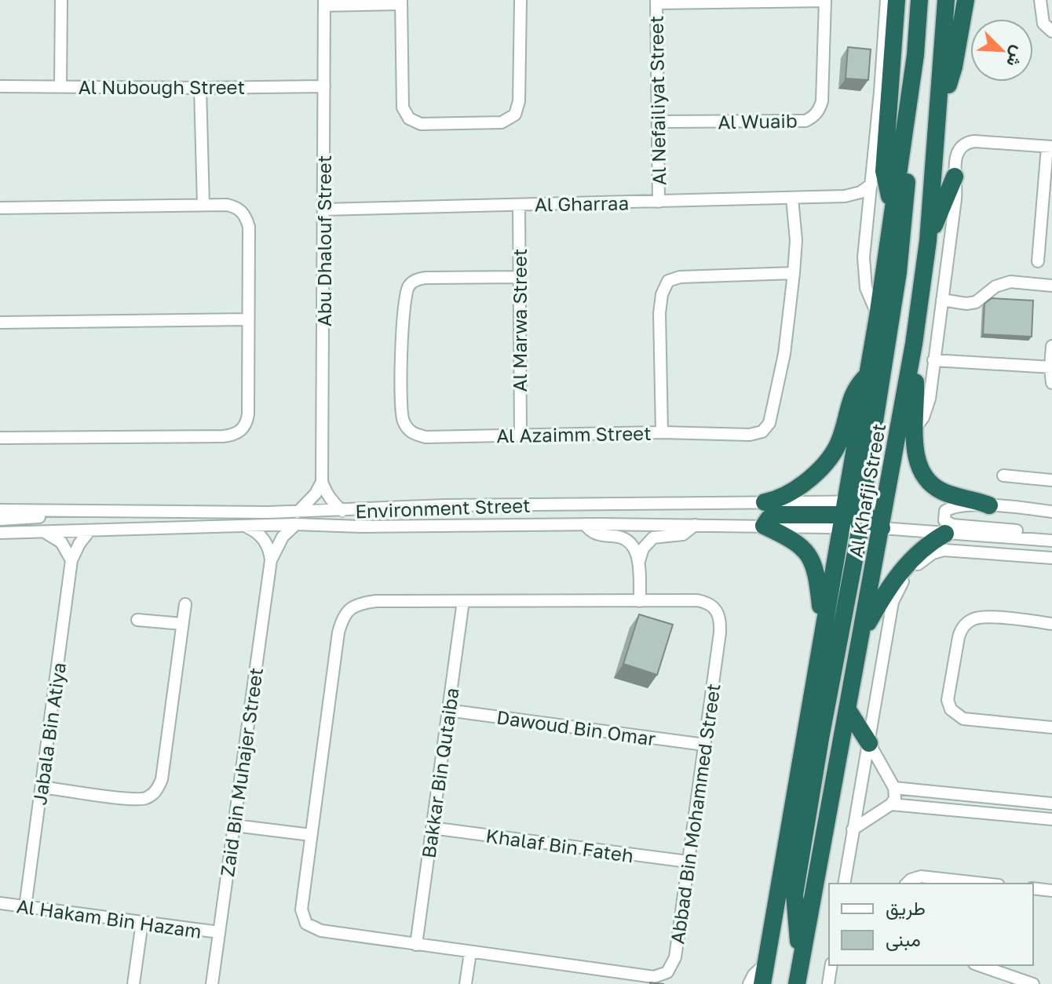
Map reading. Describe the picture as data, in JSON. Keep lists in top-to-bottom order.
{
  "streets": {
    "highway": ["Al Khafji Street"],
    "street": [
      "Al Nubough Street",
      "Al Nefailiyat Street",
      "Al Wuaib",
      "Al Gharraa",
      "Abu Dhalouf Street",
      "Al Marwa Street",
      "Al Azaimm Street",
      "Environment Street",
      "Dawoud Bin Omar",
      "Jabala Bin Atiya",
      "Zaid Bin Muhajer Street",
      "Bakkar Bin Qutaiba",
      "Abbad Bin Mohammed Street",
      "Khalaf Bin Fateh",
      "Al Hakam Bin Hazam"
    ]
  },
  "crossings": [
    ["Al Nubough Street", "Abu Dhalouf Street"],
    ["Al Nefailiyat Street", "Al Wuaib"],
    ["Al Nefailiyat Street", "Al Gharraa"],
    ["Al Gharraa", "Abu Dhalouf Street"],
    ["Al Gharraa", "Al Marwa Street"],
    ["Al Gharraa", "Al Azaimm Street"],
    ["Al Gharraa", "Al Khafji Street"],
    ["Al Marwa Street", "Al Azaimm Street"],
    ["Al Khafji Street", "Environment Street"],
    ["Environment Street", "Jabala Bin Atiya"],
    ["Environment Street", "Zaid Bin Muhajer Street"],
    ["Dawoud Bin Omar", "Bakkar Bin Qutaiba"],
    ["Dawoud Bin Omar", "Abbad Bin Mohammed Street"],
    ["Jabala Bin Atiya", "Al Hakam Bin Hazam"],
    ["Zaid Bin Muhajer Street", "Al Hakam Bin Hazam"],
    ["Bakkar Bin Qutaiba", "Abbad Bin Mohammed Street"],
    ["Bakkar Bin Qutaiba", "Khalaf Bin Fateh"],
    ["Abbad Bin Mohammed Street", "Khalaf Bin Fateh"]
  ],
  "legend": ["طريق", "مبنى"],
  "north": "bottom right"
}
